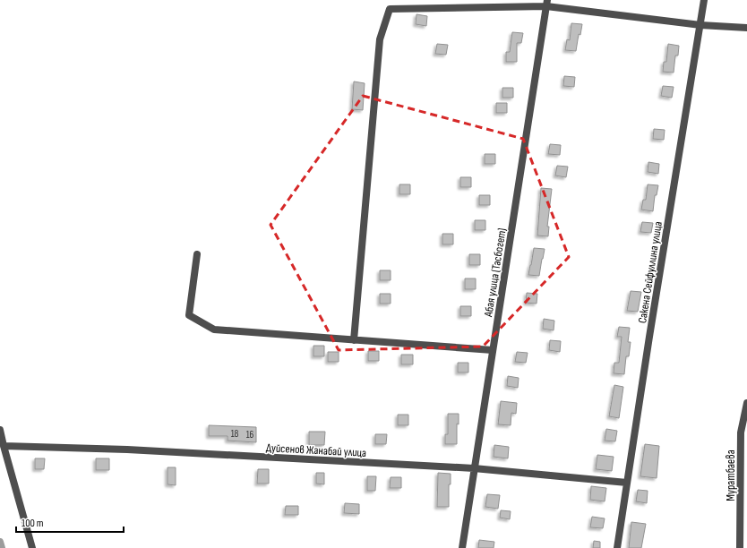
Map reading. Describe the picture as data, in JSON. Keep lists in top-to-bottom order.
{
  "streets": {
    "street": [
      "Абая улица (Тасбогет)",
      "Сакена Сейфуллина улица",
      "Дуйсенов Жанабай улица",
      "Муратбаева"
    ]
  },
  "crossings": [
    ["Абая улица (Тасбогет)", "Дуйсенов Жанабай улица"],
    ["Сакена Сейфуллина улица", "Дуйсенов Жанабай улица"]
  ],
  "house_numbers": ["18", "16"],
  "scale_bar": "100 m"
}
